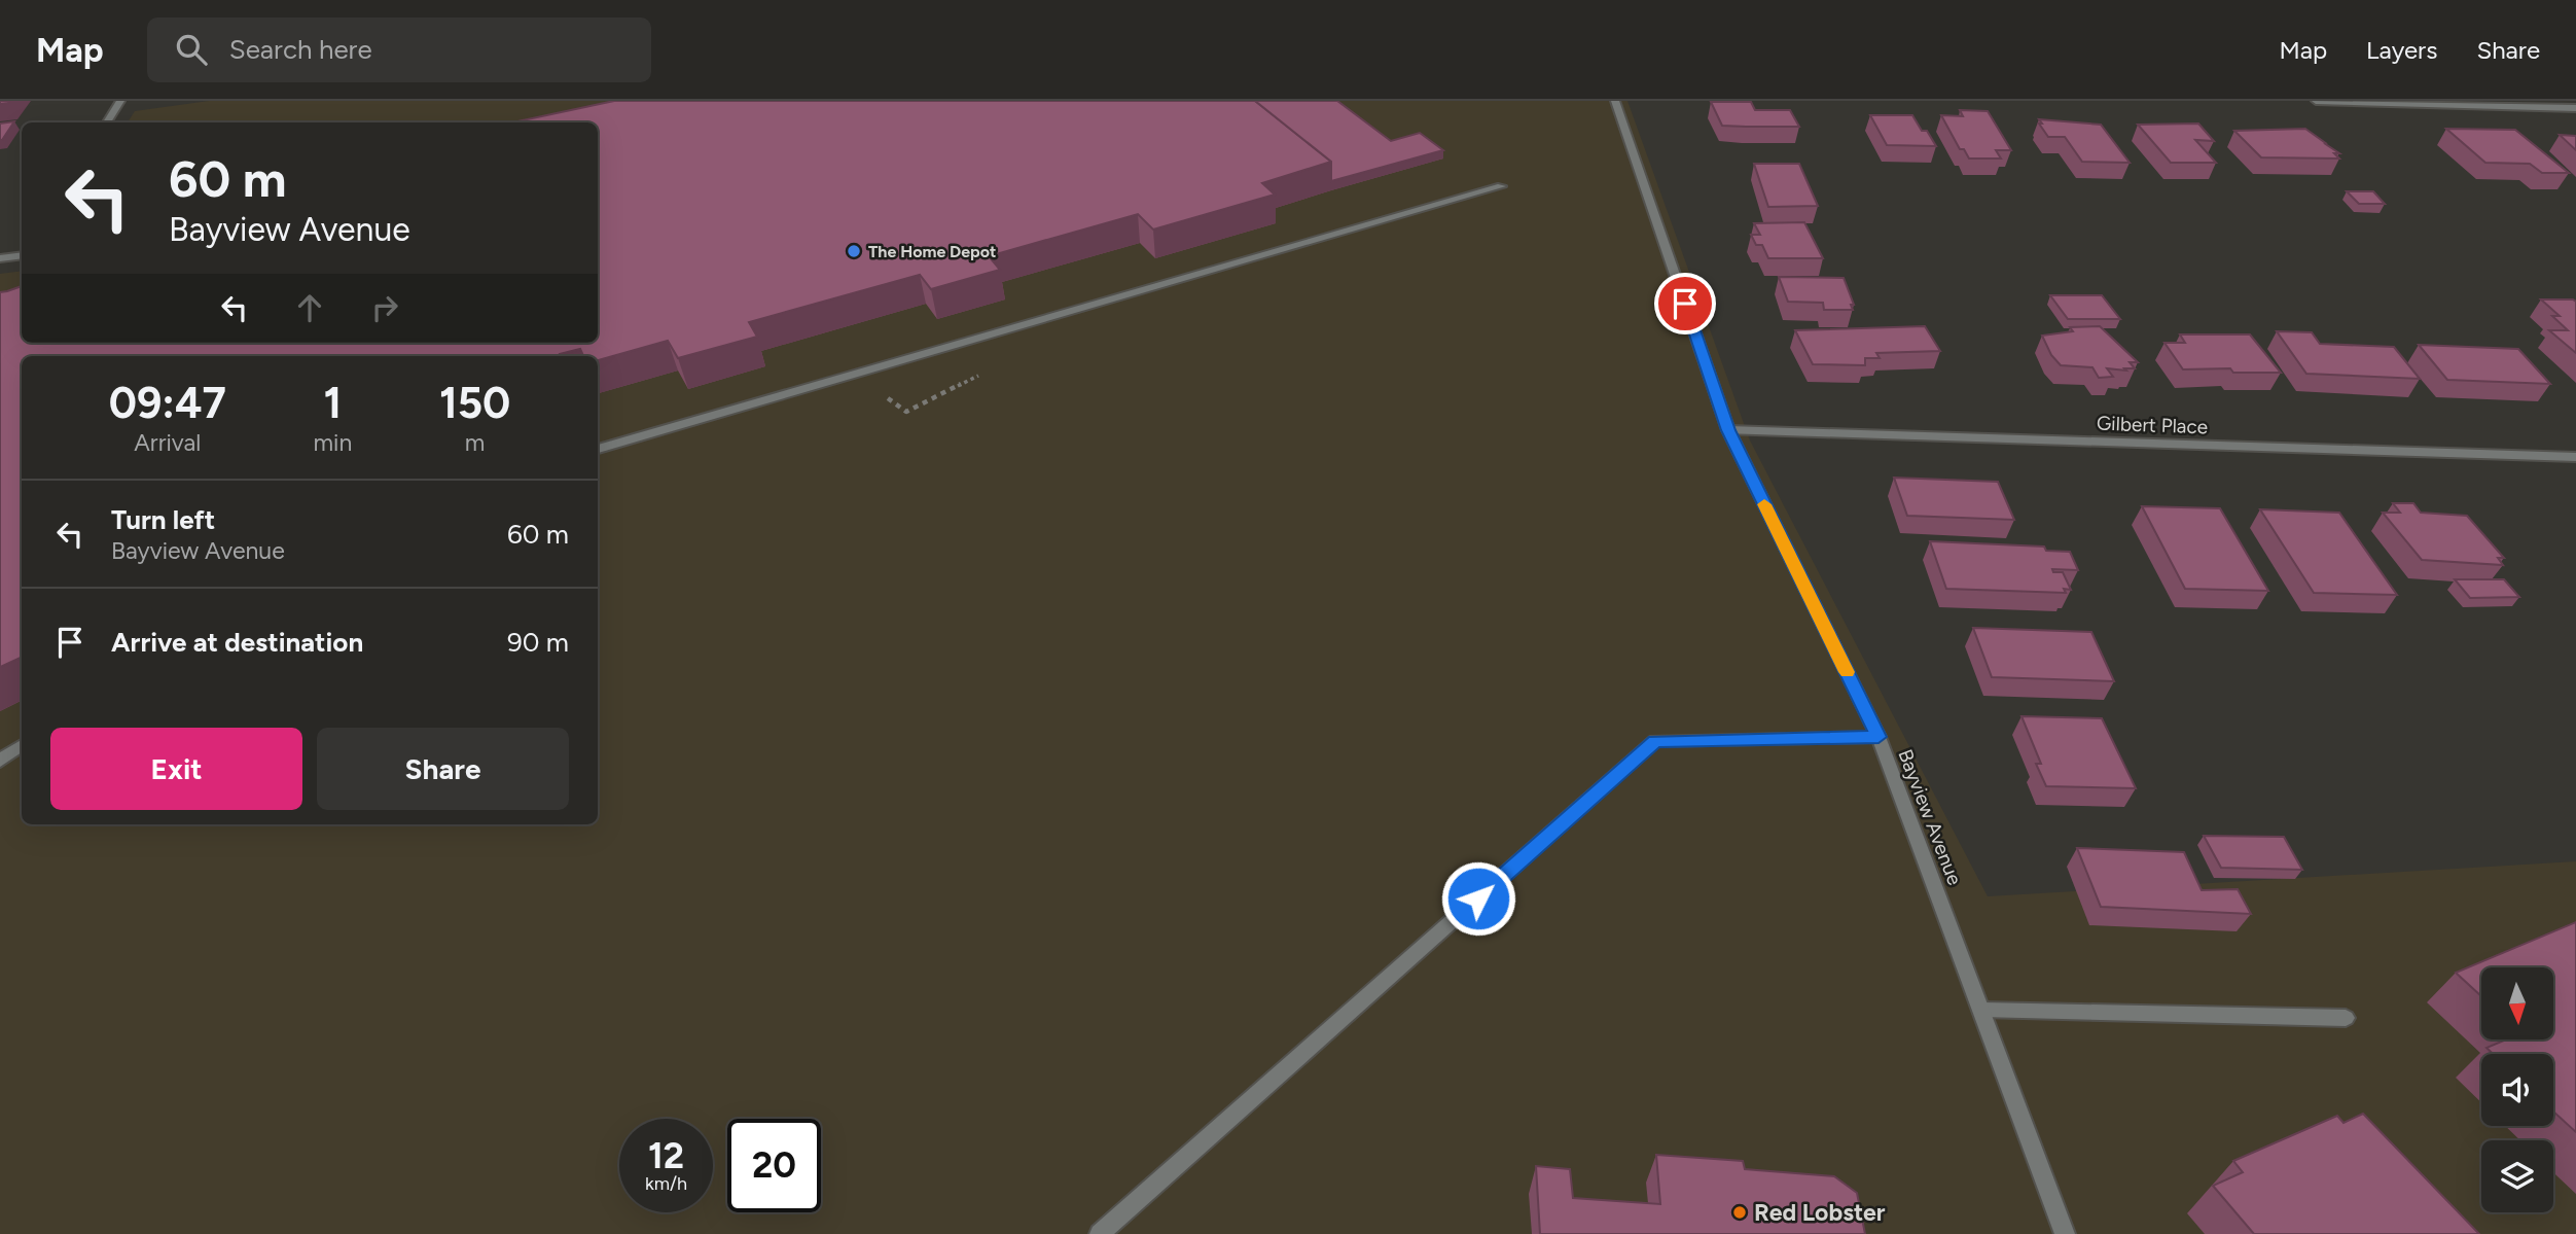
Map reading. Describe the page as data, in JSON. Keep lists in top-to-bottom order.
{
  "streets": {
    "street": ["Gilbert Place", "Bayview Avenue"]
  },
  "crossings": [
    ["Gilbert Place", "Bayview Avenue"]
  ],
  "places": ["The Home Depot", "Red Lobster"],
  "north": "bottom",
  "page": {
    "header": "Map",
    "search": "Search here",
    "nav": ["Map", "Layers", "Share"],
    "turn": ["60 m", "Bayview Avenue"],
    "eta": [
      "09:47",
      "Arrival",
      "1",
      "min",
      "150",
      "m"
    ],
    "list": [
      {
        "name": "Turn left",
        "note": "Bayview Avenue",
        "value": "60 m"
      },
      {
        "name": "Arrive at destination",
        "value": "90 m"
      }
    ],
    "buttons": ["Exit", "Share"],
    "speed": "12 km/h",
    "limit": "20"
  }
}
